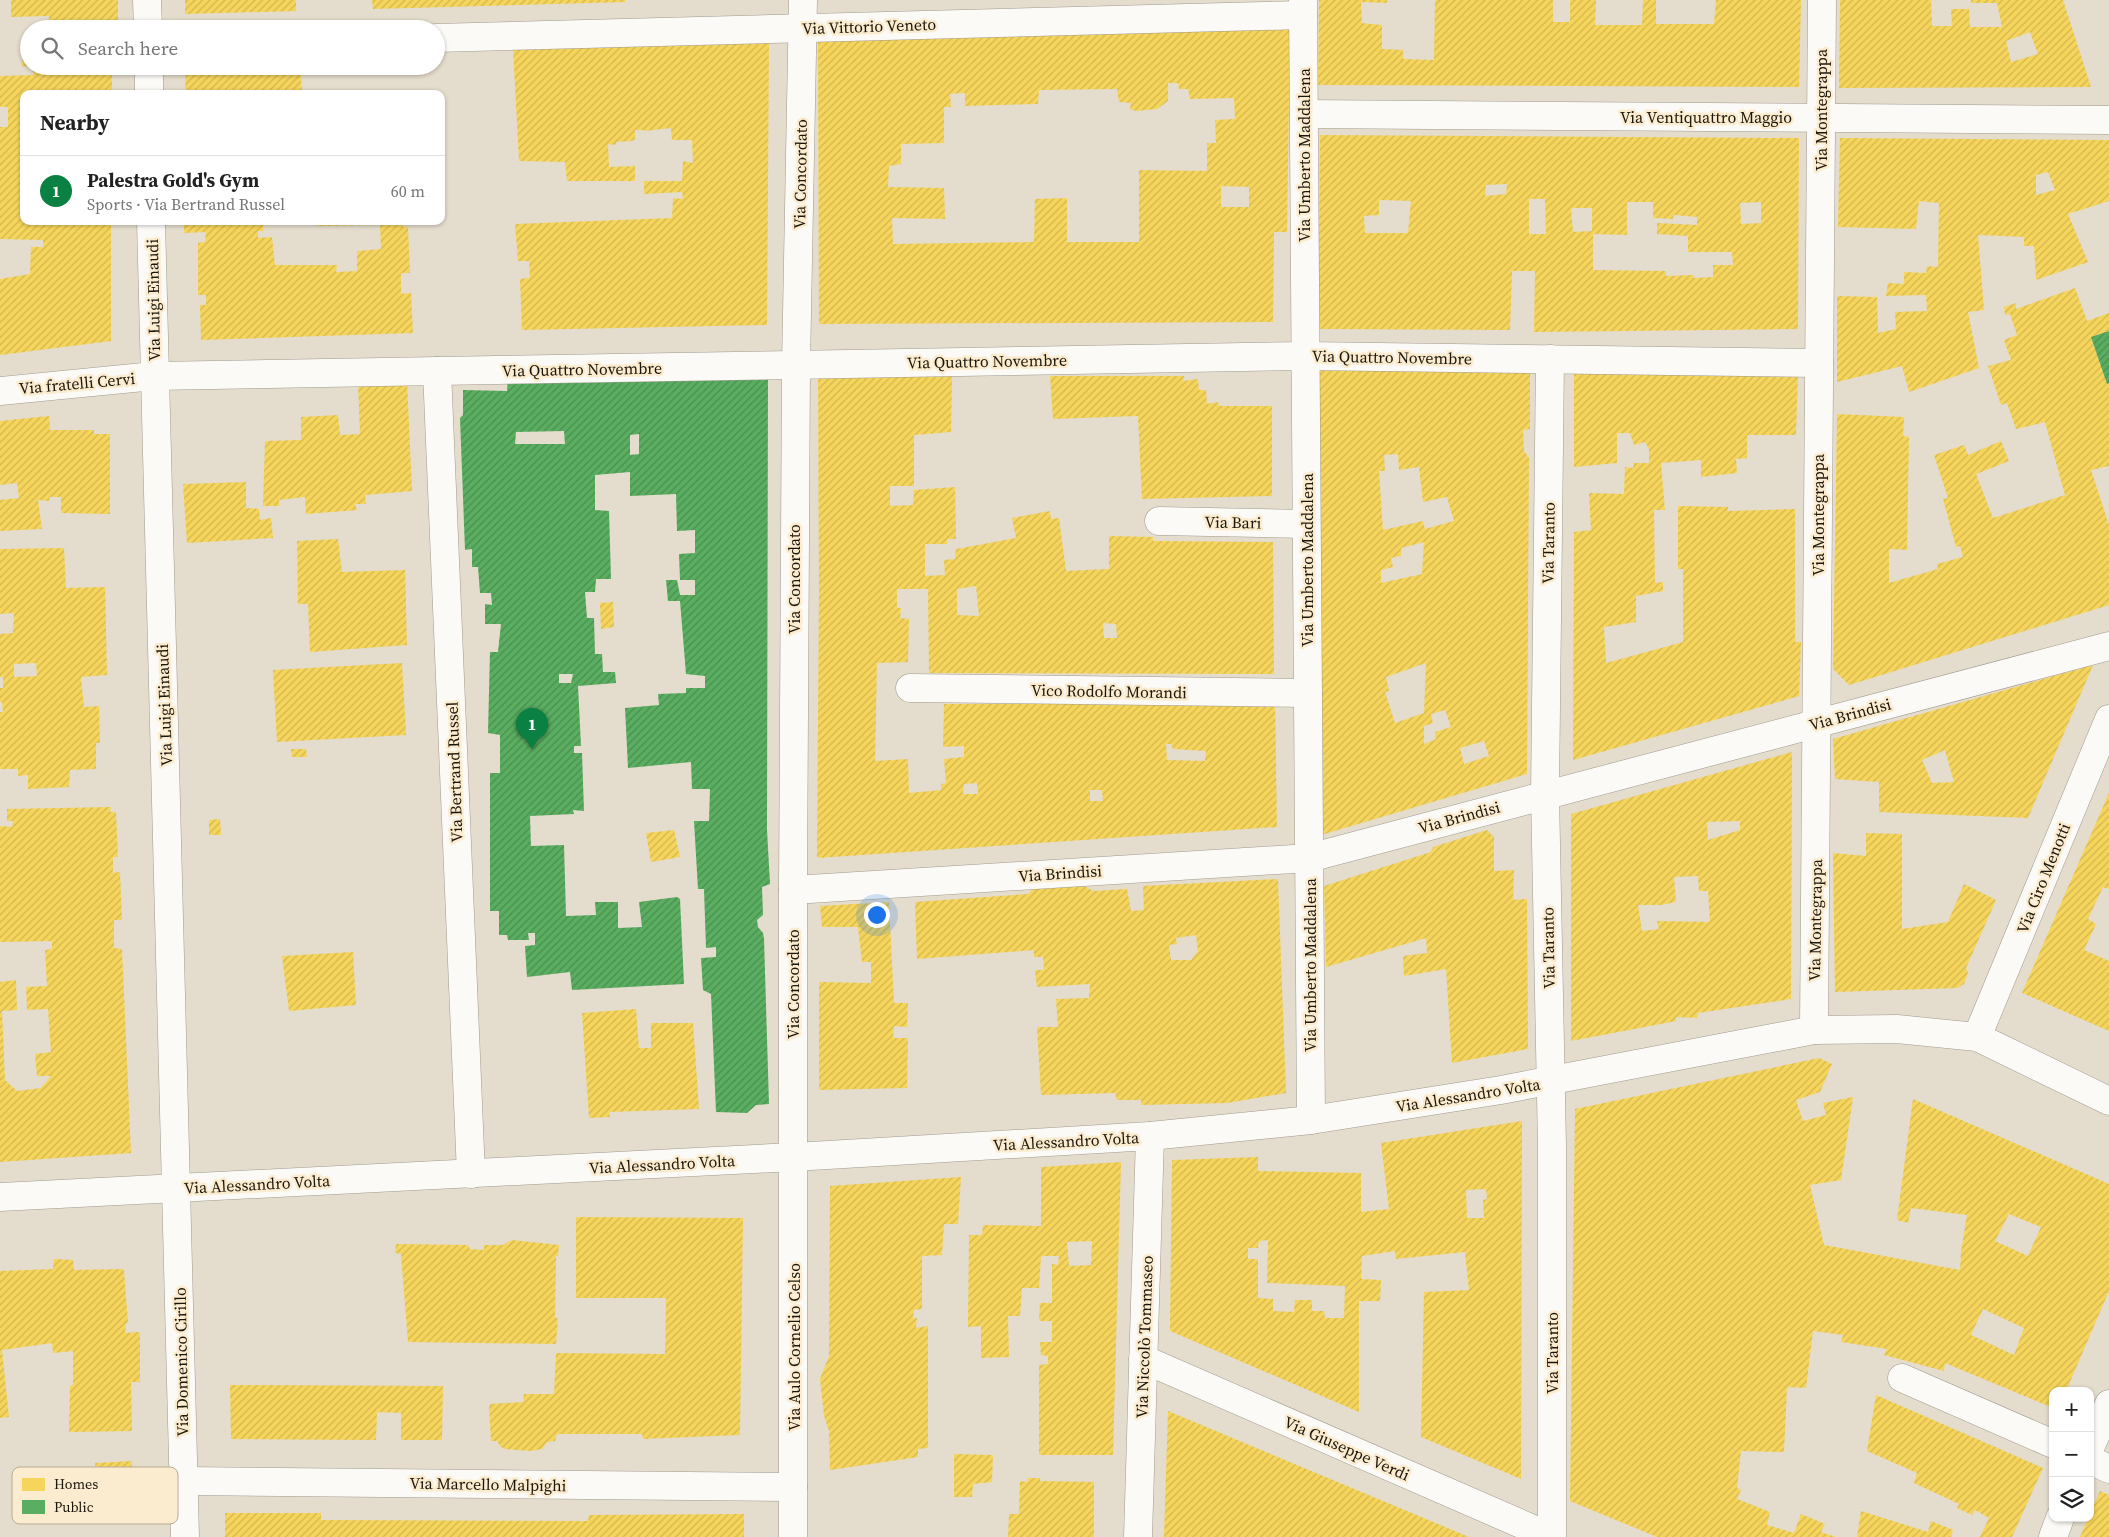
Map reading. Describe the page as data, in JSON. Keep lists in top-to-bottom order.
{
  "streets": {
    "street": [
      "Via Vittorio Veneto",
      "Via Montegrappa",
      "Via Ventiquattro Maggio",
      "Via Umberto Maddalena",
      "Via Concordato",
      "Via Luigi Einaudi",
      "Via Quattro Novembre",
      "Via fratelli Cervi",
      "Via Bari",
      "Via Taranto",
      "Vico Rodolfo Morandi",
      "Via Brindisi",
      "Via Bertrand Russel",
      "Via Ciro Menotti",
      "Via Alessandro Volta",
      "Via Niccolò Tommaseo",
      "Via Aulo Cornelio Celso",
      "Via Domenico Cirillo",
      "Via Giuseppe Verdi",
      "Via Marcello Malpighi"
    ]
  },
  "crossings": [
    ["Via Vittorio Veneto", "Via Umberto Maddalena"],
    ["Via Vittorio Veneto", "Via Concordato"],
    ["Via Montegrappa", "Via Ventiquattro Maggio"],
    ["Via Montegrappa", "Via Quattro Novembre"],
    ["Via Montegrappa", "Via Brindisi"],
    ["Via Montegrappa", "Via Alessandro Volta"],
    ["Via Ventiquattro Maggio", "Via Umberto Maddalena"],
    ["Via Umberto Maddalena", "Via Quattro Novembre"],
    ["Via Umberto Maddalena", "Via Bari"],
    ["Via Umberto Maddalena", "Vico Rodolfo Morandi"],
    ["Via Umberto Maddalena", "Via Brindisi"],
    ["Via Umberto Maddalena", "Via Alessandro Volta"],
    ["Via Concordato", "Via Quattro Novembre"],
    ["Via Concordato", "Via Brindisi"],
    ["Via Concordato", "Via Alessandro Volta"],
    ["Via Concordato", "Via Aulo Cornelio Celso"],
    ["Via Luigi Einaudi", "Via Quattro Novembre"],
    ["Via Luigi Einaudi", "Via fratelli Cervi"],
    ["Via Luigi Einaudi", "Via Alessandro Volta"],
    ["Via Luigi Einaudi", "Via Domenico Cirillo"],
    ["Via Quattro Novembre", "Via fratelli Cervi"],
    ["Via Quattro Novembre", "Via Taranto"],
    ["Via Quattro Novembre", "Via Bertrand Russel"],
    ["Via Taranto", "Via Brindisi"],
    ["Via Taranto", "Via Alessandro Volta"],
    ["Via Taranto", "Via Giuseppe Verdi"],
    ["Via Bertrand Russel", "Via Alessandro Volta"],
    ["Via Ciro Menotti", "Via Alessandro Volta"],
    ["Via Alessandro Volta", "Via Niccolò Tommaseo"],
    ["Via Alessandro Volta", "Via Aulo Cornelio Celso"],
    ["Via Alessandro Volta", "Via Domenico Cirillo"],
    ["Via Niccolò Tommaseo", "Via Giuseppe Verdi"],
    ["Via Aulo Cornelio Celso", "Via Marcello Malpighi"],
    ["Via Domenico Cirillo", "Via Marcello Malpighi"]
  ],
  "legend": ["Homes", "Public"],
  "page": {
    "search": "Search here",
    "heading": "Nearby",
    "list": [
      {
        "mark": "1",
        "name": "Palestra Gold's Gym",
        "note": "Sports · Via Bertrand Russel",
        "value": "60 m"
      }
    ],
    "pins": "1",
    "map_buttons": ["+", "−"]
  }
}
